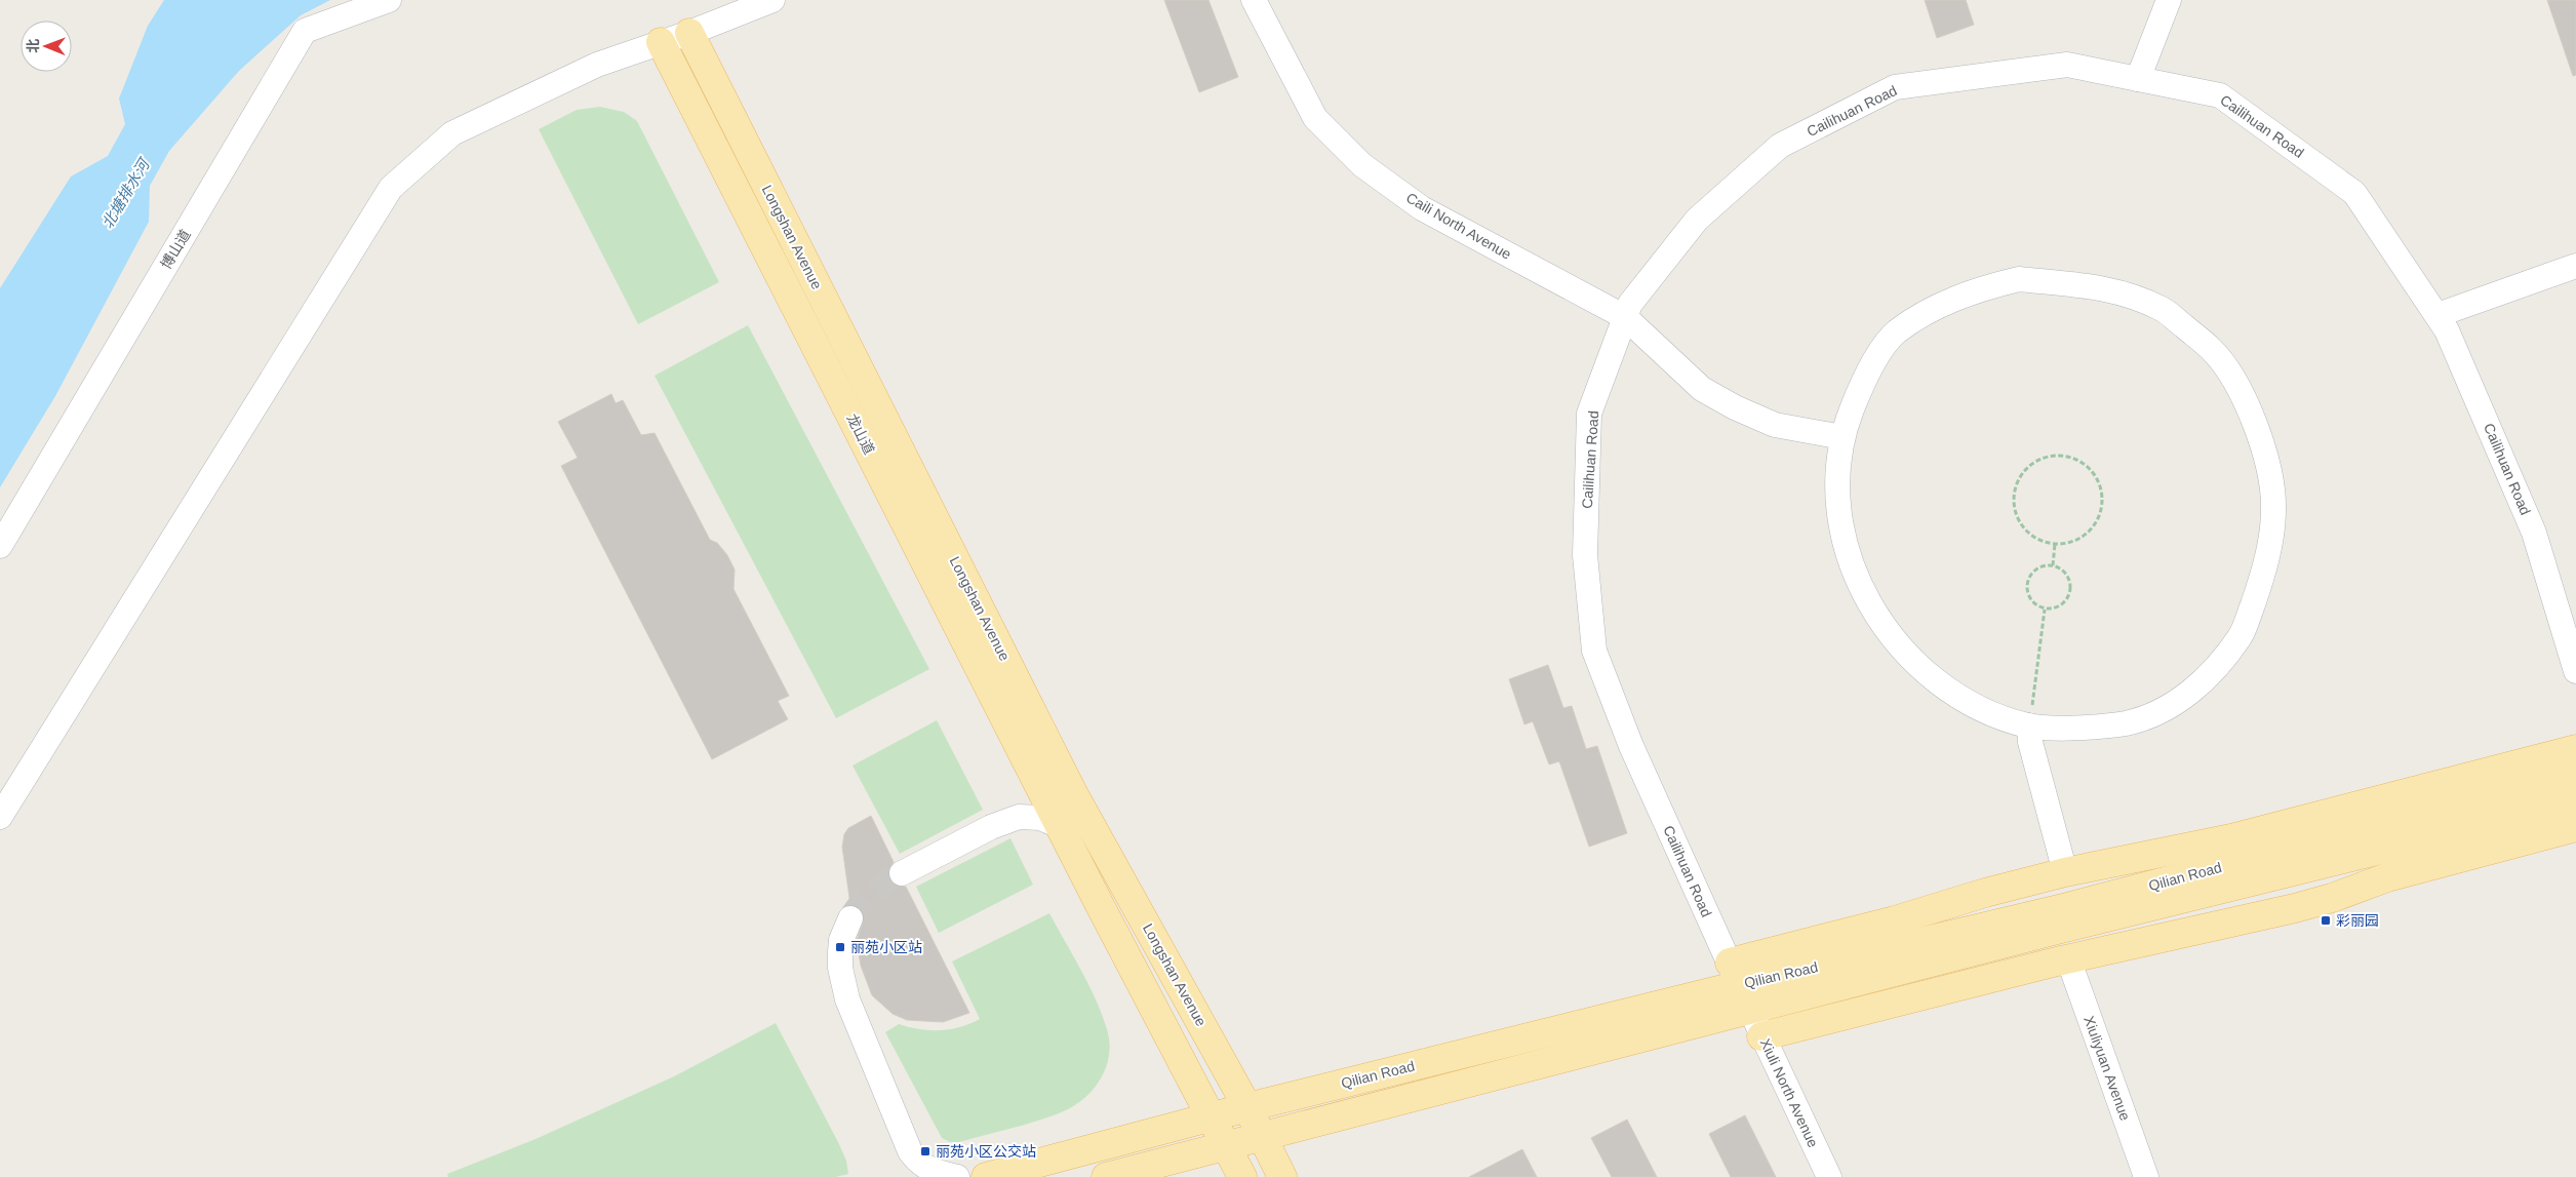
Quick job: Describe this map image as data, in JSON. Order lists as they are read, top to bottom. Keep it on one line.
{"streets":{"main road":["Longshan Avenue","龙山道","Qilian Road"],"street":["Cailihuan Road","Caili North Avenue","博山道","Xiuliyuan Avenue","Xiuli North Avenue"]},"crossings":[["Cailihuan Road","Caili North Avenue"],["Cailihuan Road","Qilian Road"],["Cailihuan Road","Xiuli North Avenue"],["Longshan Avenue","Qilian Road"],["Qilian Road","Xiuli North Avenue"]],"water":["北塘排水河"],"places":{"transit":["彩丽园","丽苑小区站","丽苑小区公交站"]},"north":"left"}
